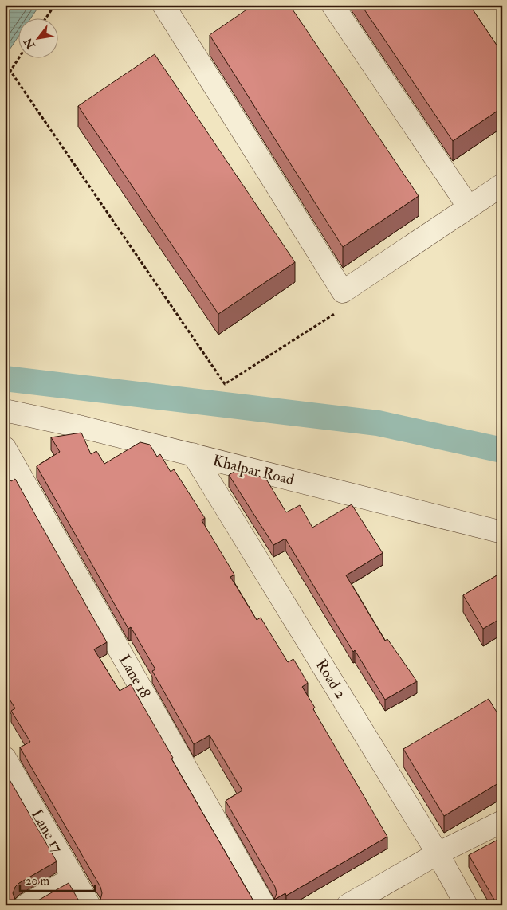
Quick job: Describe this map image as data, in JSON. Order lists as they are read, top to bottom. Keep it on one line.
{"streets":{"street":["Khalpar Road","Lane 18","Road 2","Lane 17"]},"crossings":[["Khalpar Road","Road 2"]],"scale_bar":"20 m","north":"bottom left"}
